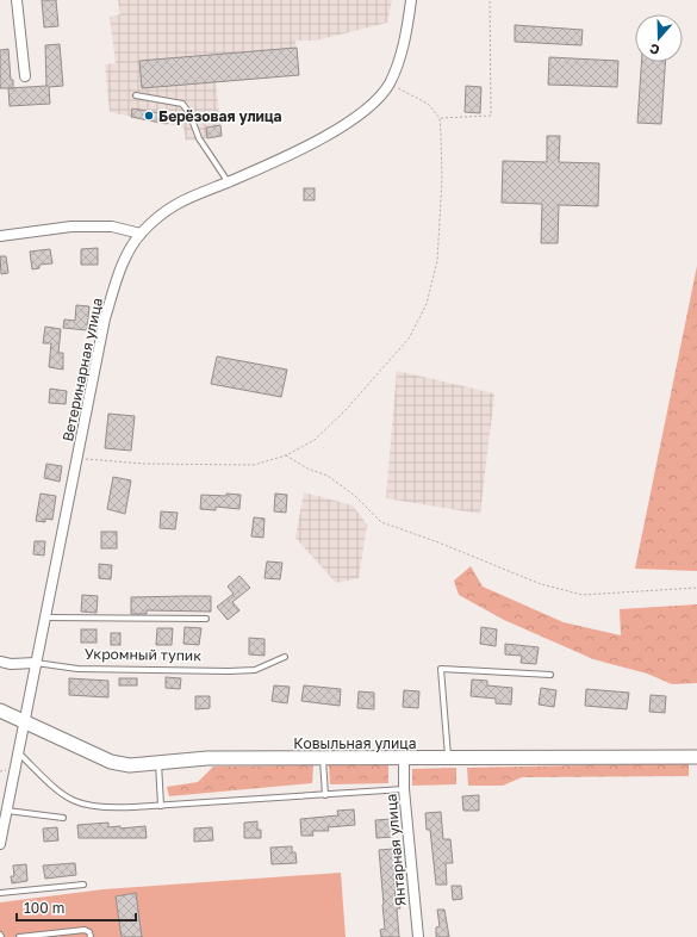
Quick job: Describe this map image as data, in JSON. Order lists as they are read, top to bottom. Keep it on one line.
{"streets":{"street":["Ветеринарная улица","Укромный тупик","Ковыльная улица","Янтарная улица"]},"crossings":[["Ветеринарная улица","Укромный тупик"],["Ветеринарная улица","Ковыльная улица"],["Ковыльная улица","Янтарная улица"]],"places":["Берёзовая улица"],"scale_bar":"100 m","north":"bottom"}
